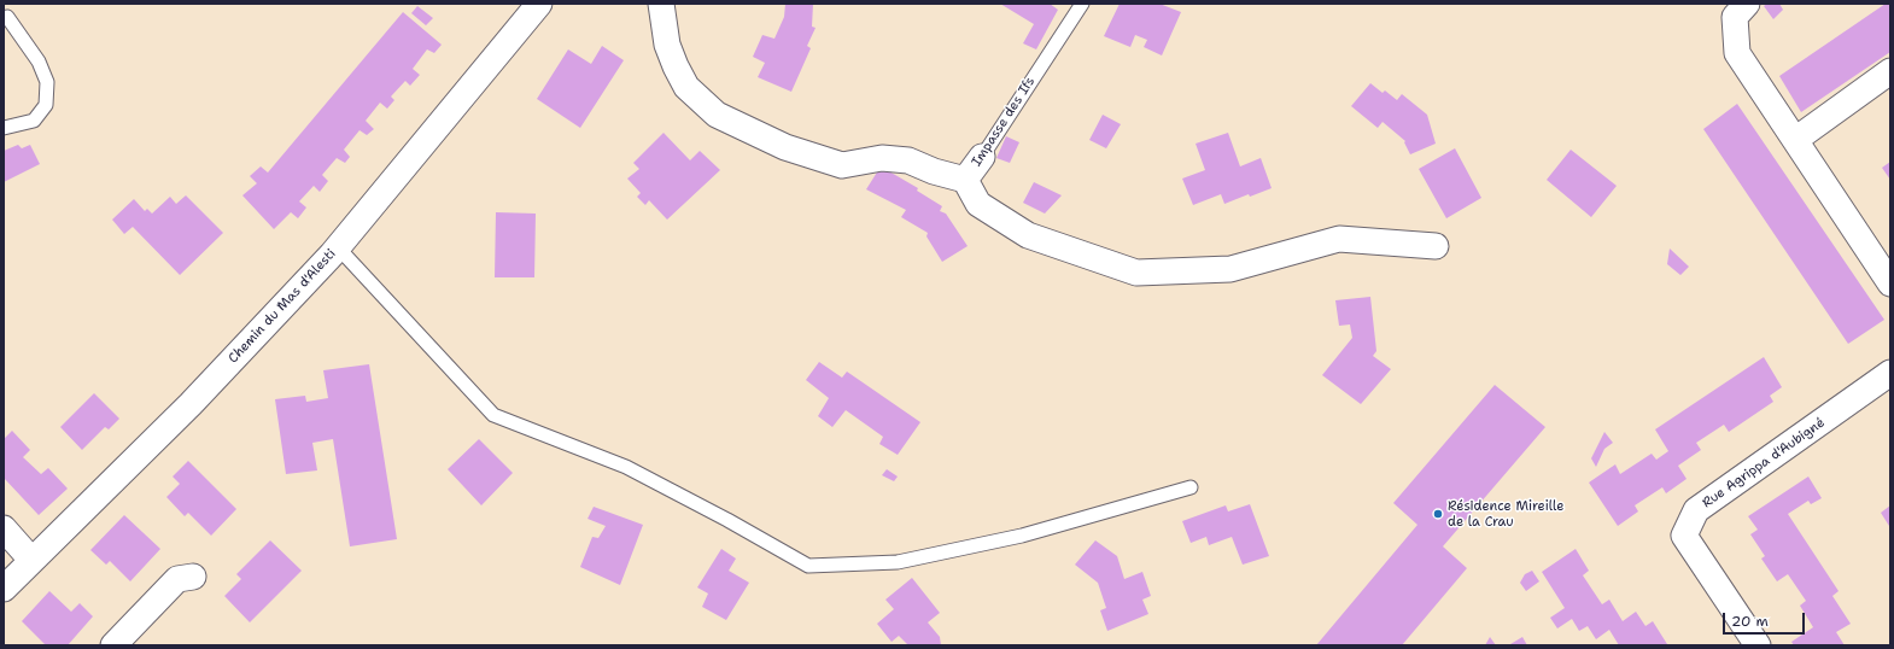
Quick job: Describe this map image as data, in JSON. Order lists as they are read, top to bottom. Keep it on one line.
{"streets":{"street":["Impasse des Ifs","Chemin du Mas d'Alesti","Rue Agrippa d'Aubigné"]},"places":["Résidence Mireille de la Crau"],"scale_bar":"20 m"}
